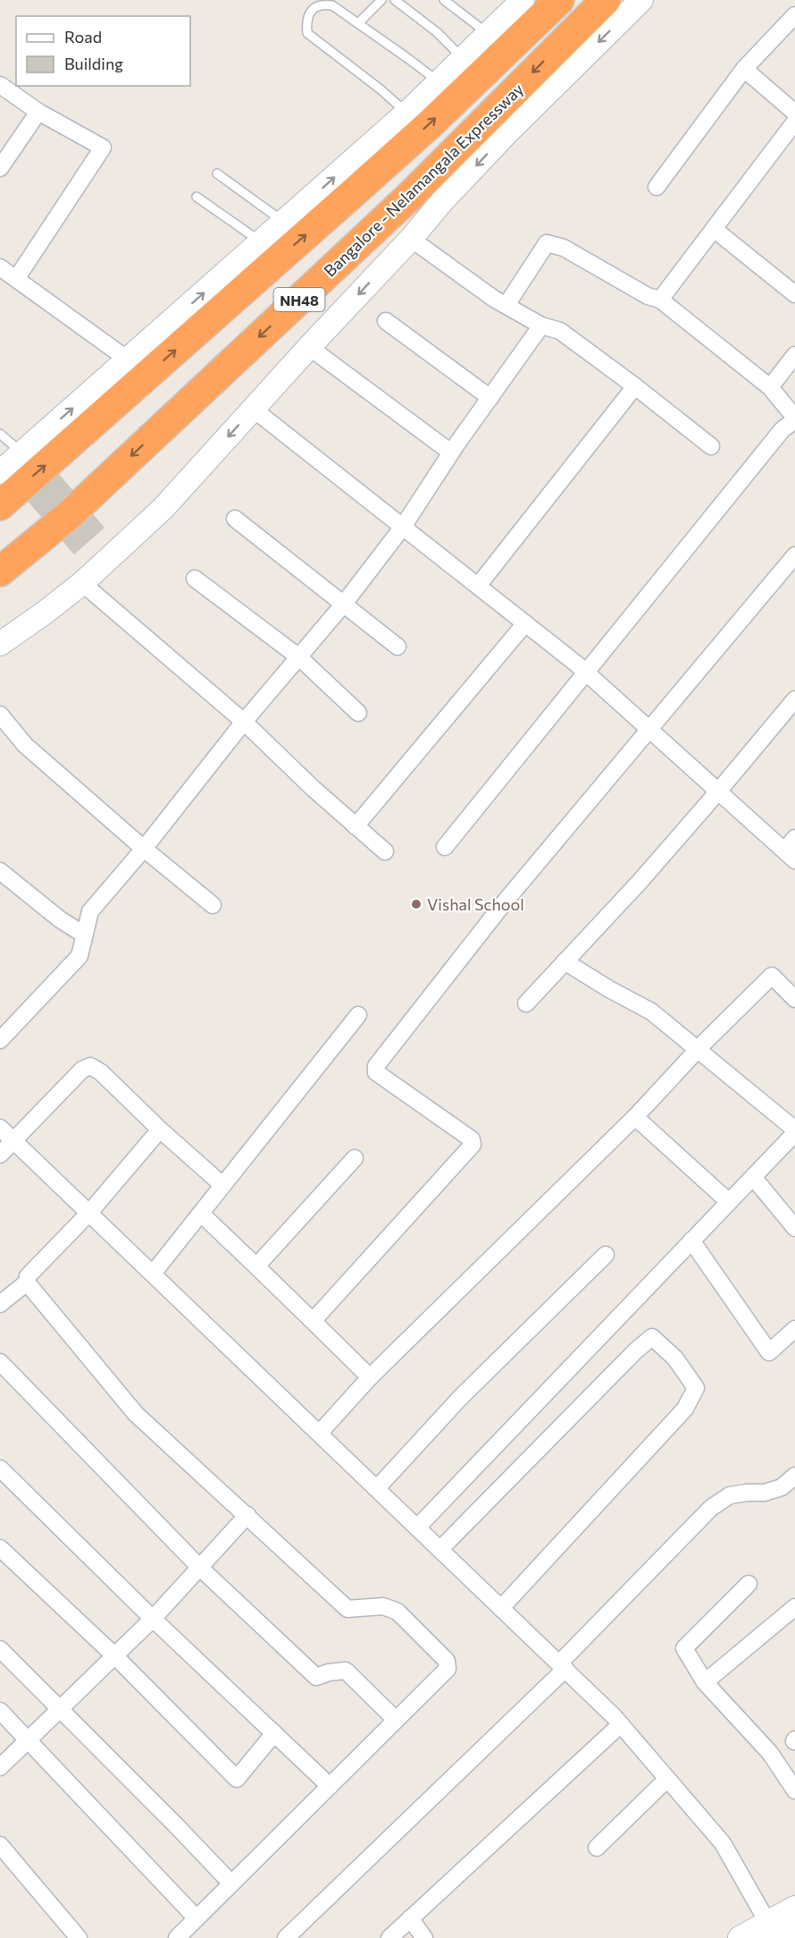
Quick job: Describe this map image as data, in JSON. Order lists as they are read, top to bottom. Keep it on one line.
{"streets":{"highway":["Bangalore - Nelamangala Expressway","NH48"]},"places":["Vishal School"],"legend":["Road","Building"]}
